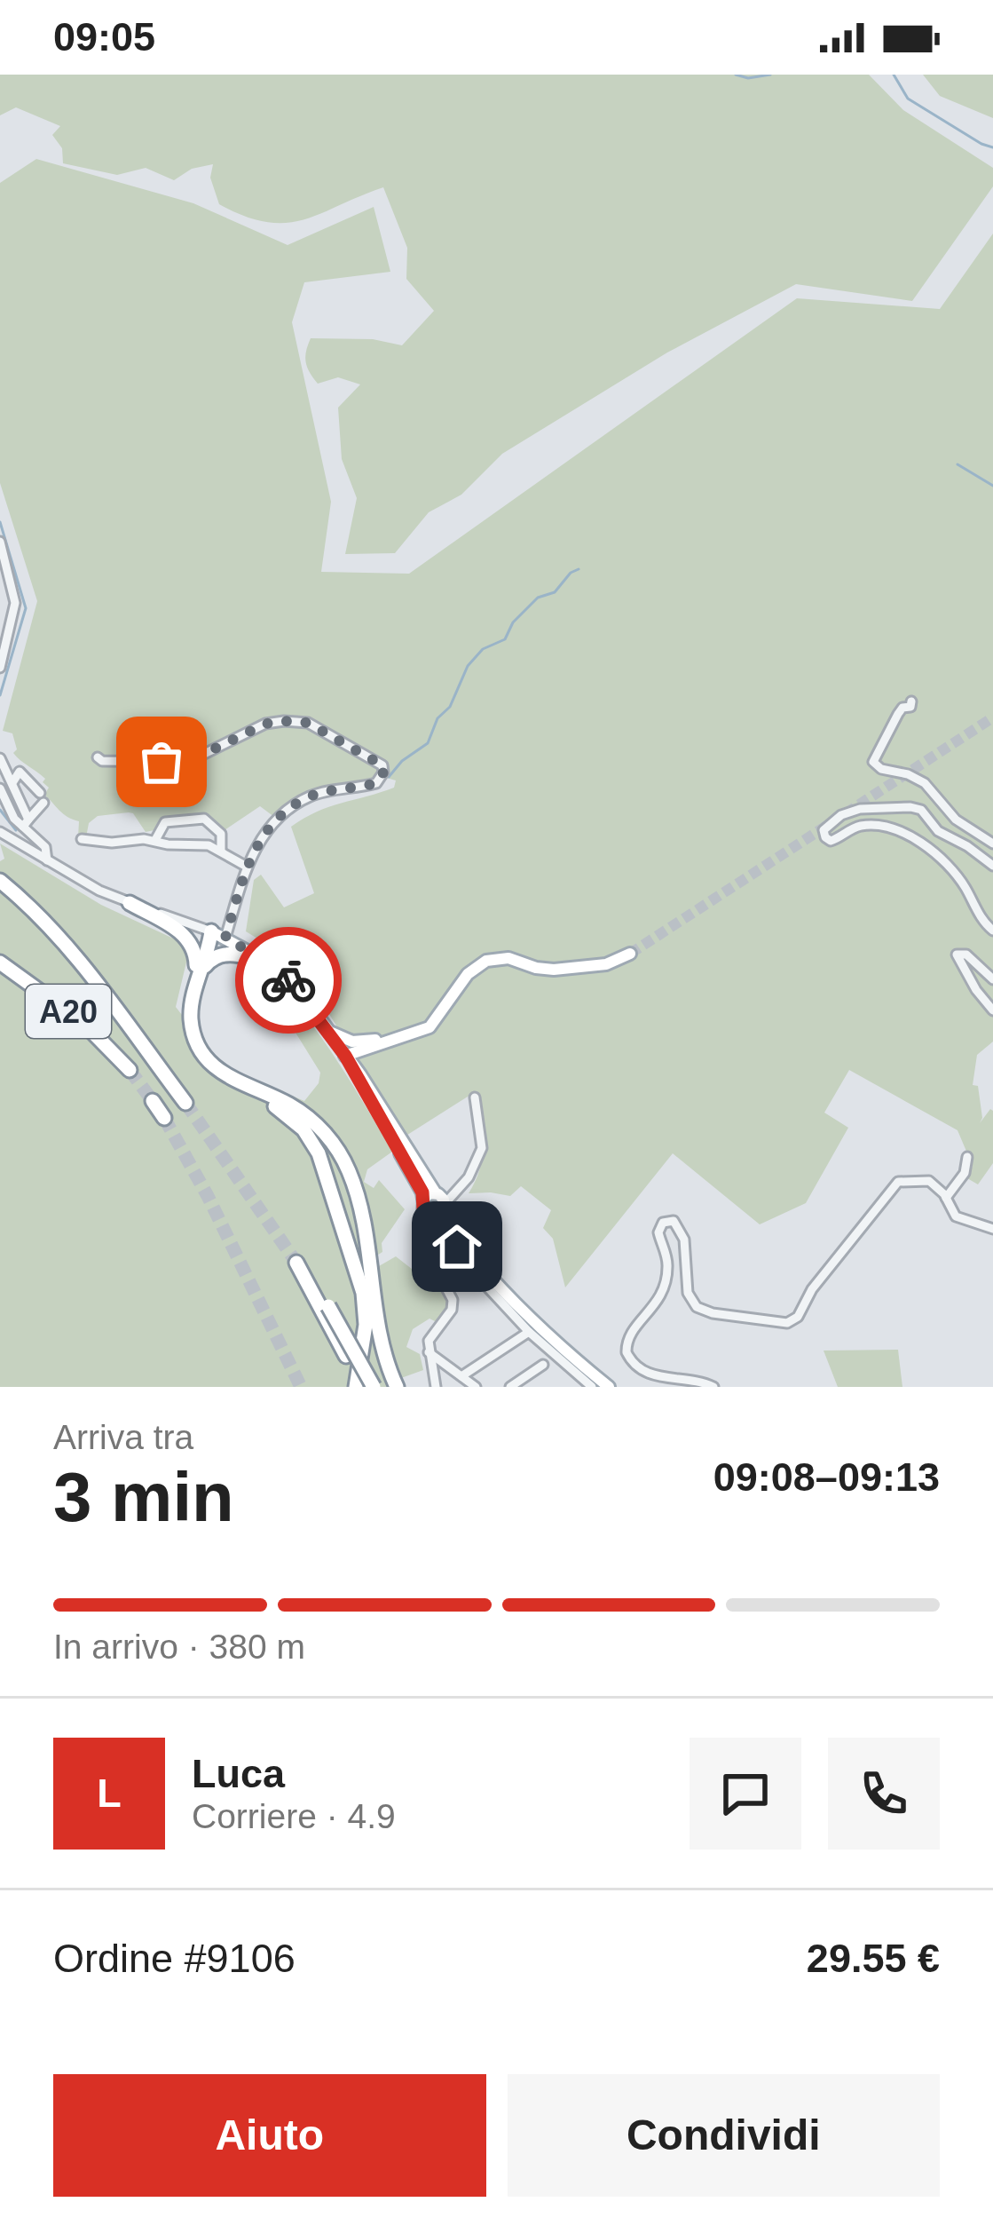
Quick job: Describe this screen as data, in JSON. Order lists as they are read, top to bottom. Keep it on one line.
{"streets":{"highway":["A20"]},"page":{"status":"09:05","heading":["3 min","Arriva tra","09:08–09:13"],"panel":["Luca","Corriere · 4.9","Ordine #9106","29.55 €"],"bar":"In arrivo · 380 m","round":"L","buttons":["Aiuto","Condividi"]}}
